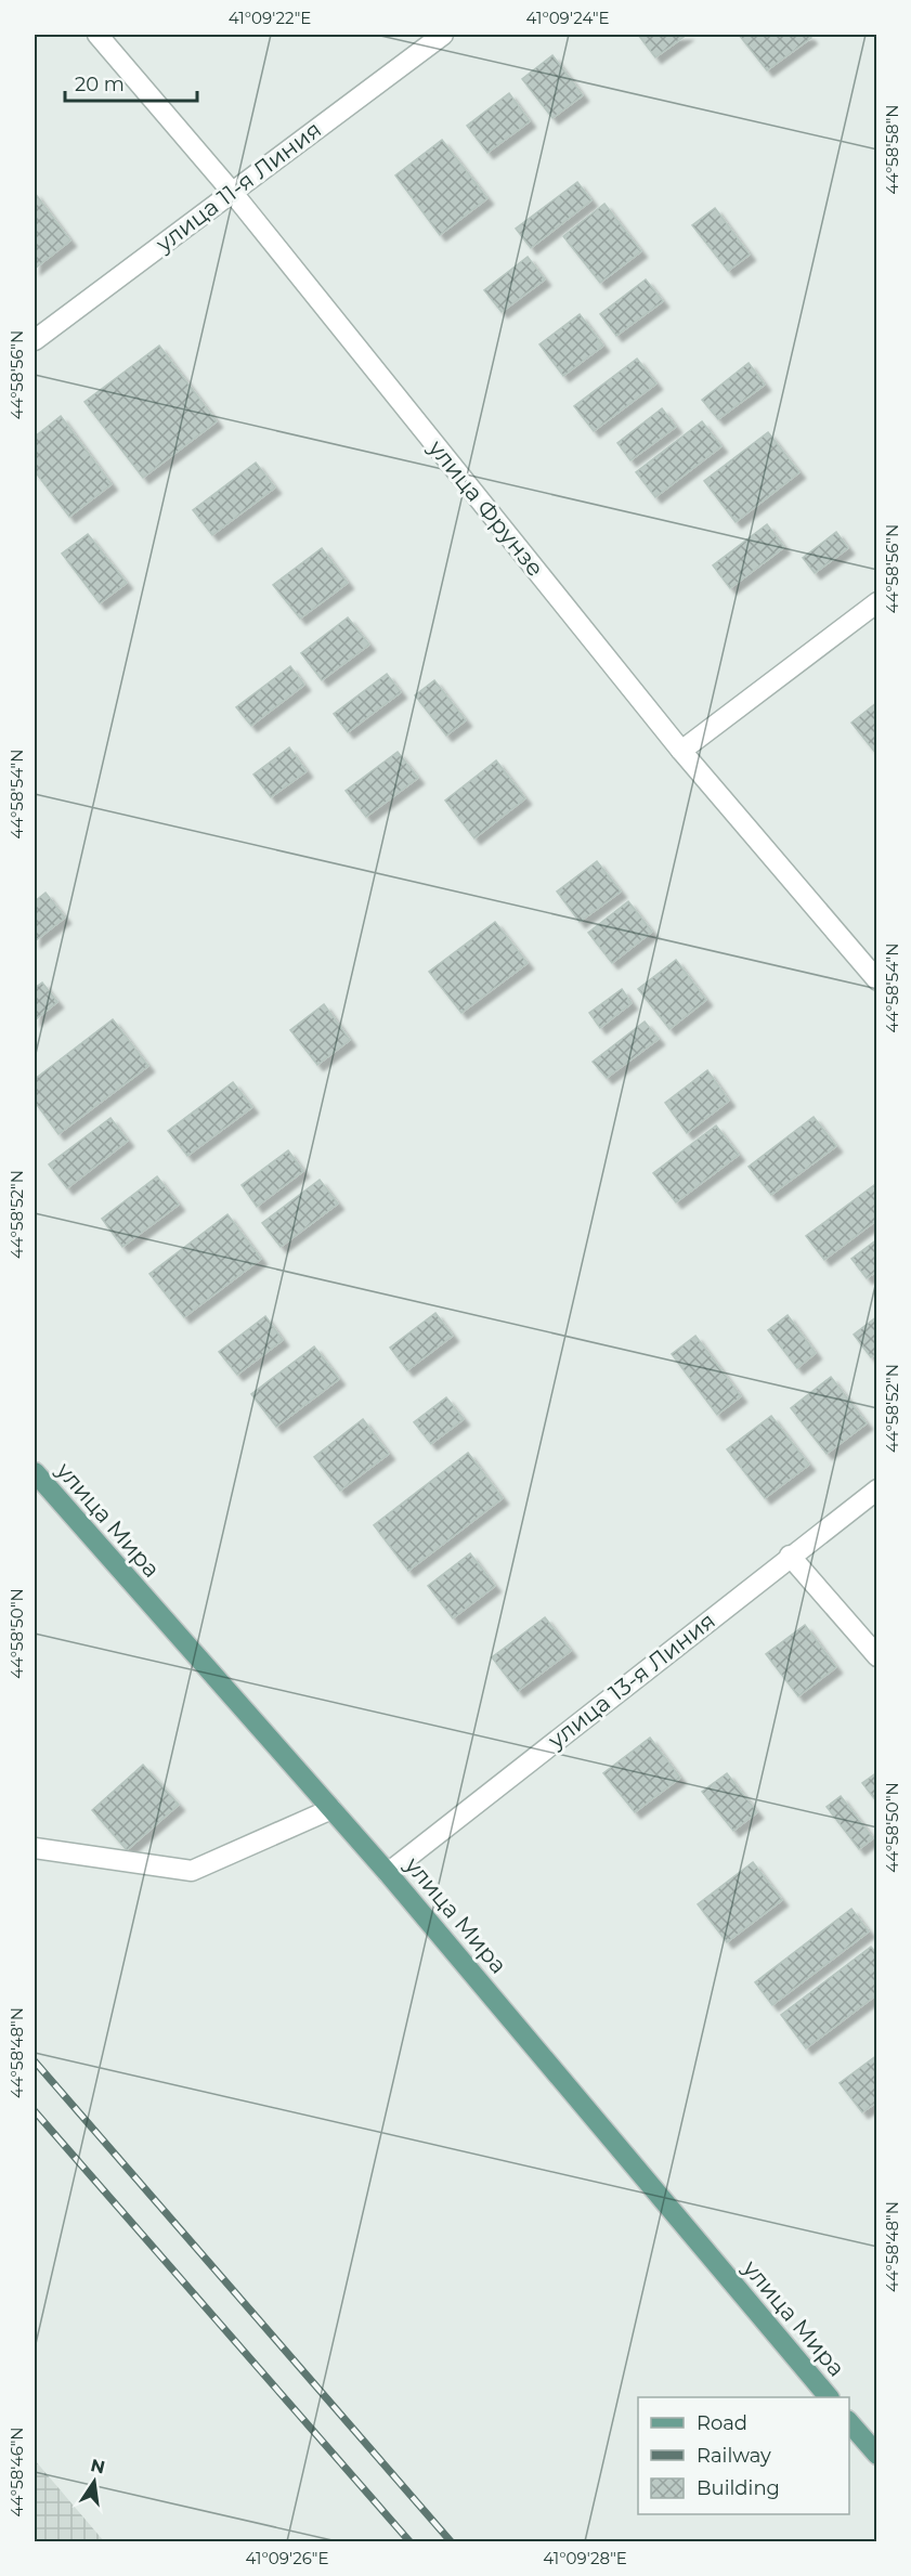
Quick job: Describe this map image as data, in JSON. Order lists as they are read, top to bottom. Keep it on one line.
{"streets":{"main road":["улица Мира"],"street":["улица 11-я Линия","улица Фрунзе","улица 13-я Линия"]},"crossings":[["улица 11-я Линия","улица Фрунзе"],["улица Мира","улица 13-я Линия"]],"legend":["Road","Railway","Building"],"scale_bar":"20 m","north":"top","coordinates":["41°09'22\"E","41°09'24\"E","44°58'58\"N","44°58'56\"N","44°58'54\"N","44°58'52\"N","44°58'50\"N","44°58'48\"N","44°58'46\"N","41°09'26\"E","41°09'28\"E"]}
